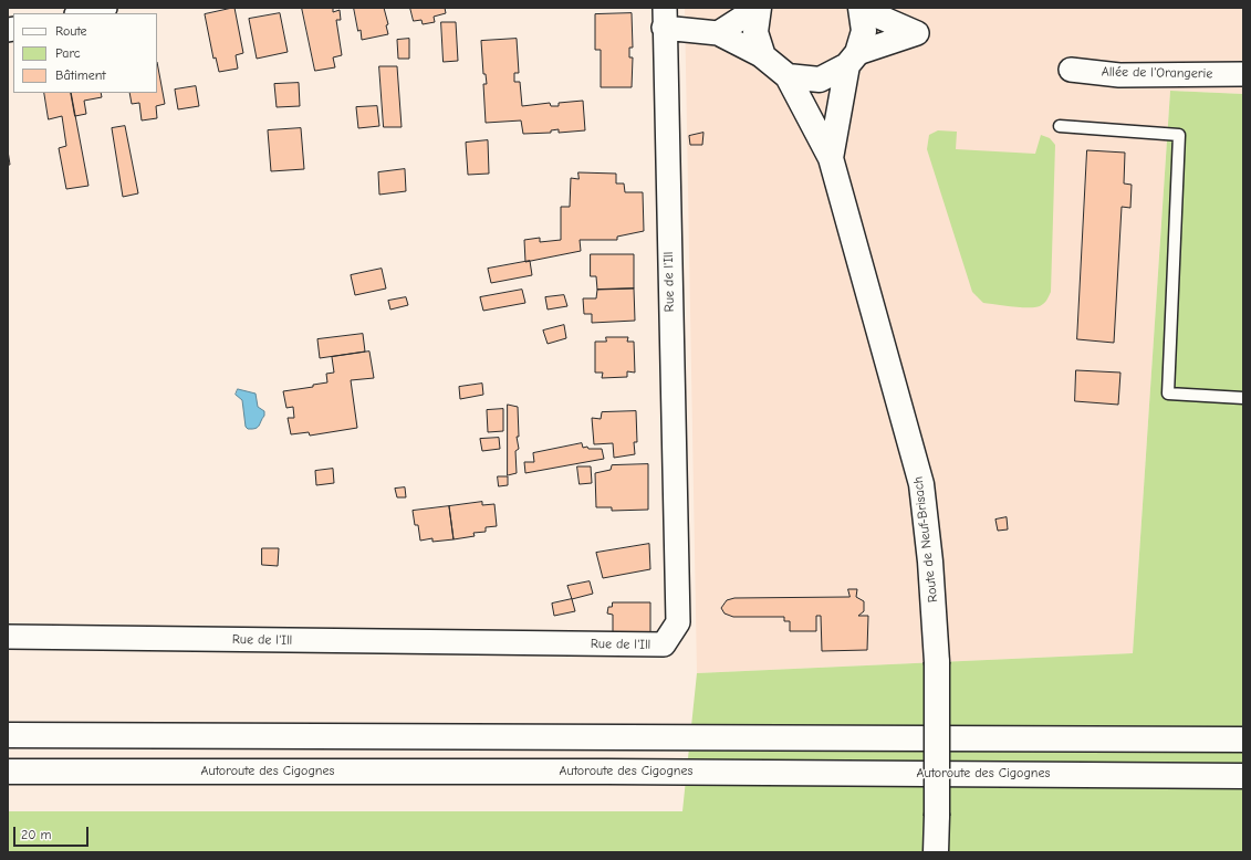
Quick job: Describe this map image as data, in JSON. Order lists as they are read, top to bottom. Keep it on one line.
{"streets":{"main road":["Route de Neuf-Brisach","Autoroute des Cigognes"],"street":["Allée de l'Orangerie","Rue de l'Ill"]},"legend":["Route","Parc","Bâtiment"],"scale_bar":"20 m"}
